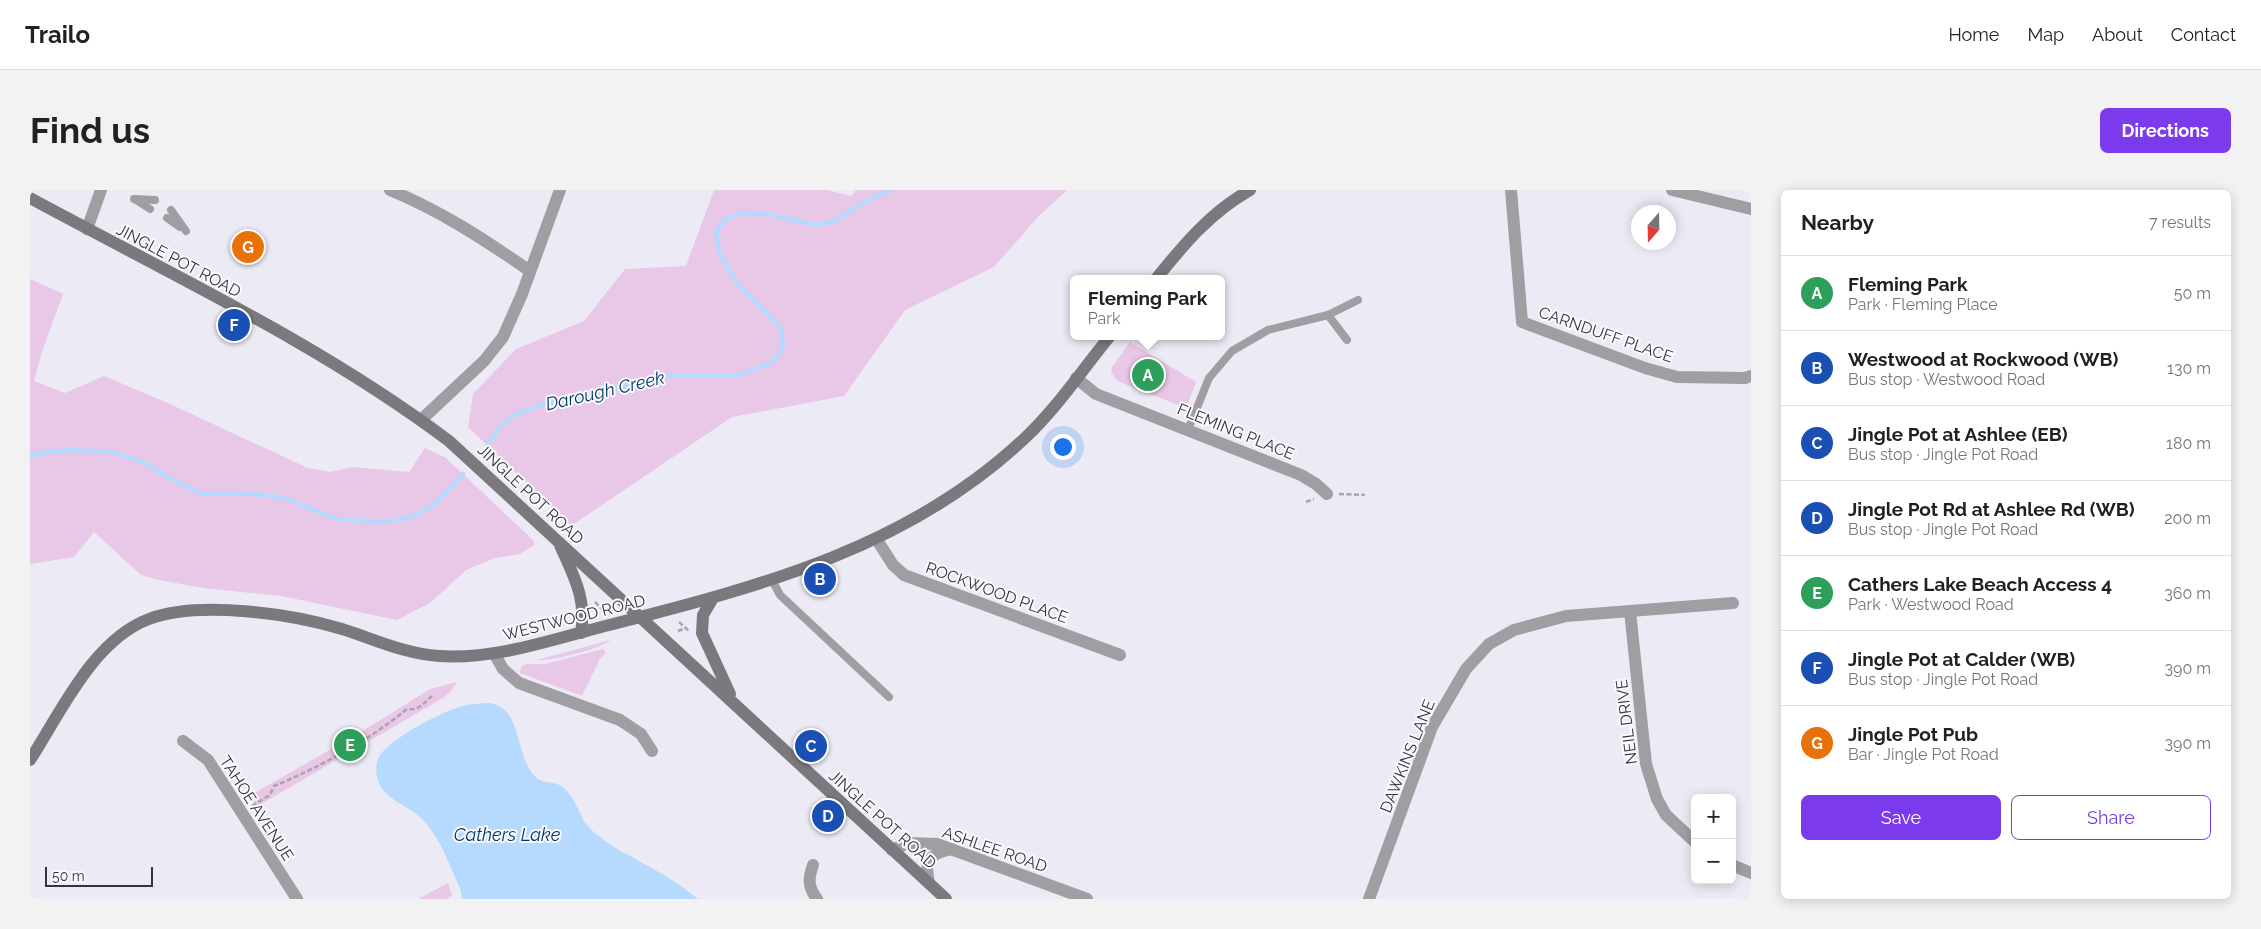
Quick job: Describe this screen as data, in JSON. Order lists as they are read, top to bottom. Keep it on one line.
{"streets":{"street":["JINGLE POT ROAD","CARNDUFF PLACE","FLEMING PLACE","ROCKWOOD PLACE","WESTWOOD ROAD","NEIL DRIVE","DAWKINS LANE","TAHOE AVENUE","ASHLEE ROAD"]},"crossings":[["JINGLE POT ROAD","WESTWOOD ROAD"],["JINGLE POT ROAD","ASHLEE ROAD"],["FLEMING PLACE","WESTWOOD ROAD"],["ROCKWOOD PLACE","WESTWOOD ROAD"],["NEIL DRIVE","DAWKINS LANE"]],"water":["Darough Creek","Cathers Lake"],"scale_bar":"50 m","north":"bottom","page":{"header":"Trailo","nav":["Home","Map","About","Contact"],"buttons":["Directions",["Save","Share"]],"title":"Find us","heading":["Nearby","7 results"],"pins":["G","F","A","B","E","C","D"],"list":[{"mark":"A","name":"Fleming Park","note":"Park · Fleming Place","value":"50 m"},{"mark":"B","name":"Westwood at Rockwood (WB)","note":"Bus stop · Westwood Road","value":"130 m"},{"mark":"C","name":"Jingle Pot at Ashlee (EB)","note":"Bus stop · Jingle Pot Road","value":"180 m"},{"mark":"D","name":"Jingle Pot Rd at Ashlee Rd (WB)","note":"Bus stop · Jingle Pot Road","value":"200 m"},{"mark":"E","name":"Cathers Lake Beach Access 4","note":"Park · Westwood Road","value":"360 m"},{"mark":"F","name":"Jingle Pot at Calder (WB)","note":"Bus stop · Jingle Pot Road","value":"390 m"},{"mark":"G","name":"Jingle Pot Pub","note":"Bar · Jingle Pot Road","value":"390 m"}],"popup":["Fleming Park","Park"],"map_buttons":["+","−"],"scale":"50 m"}}
